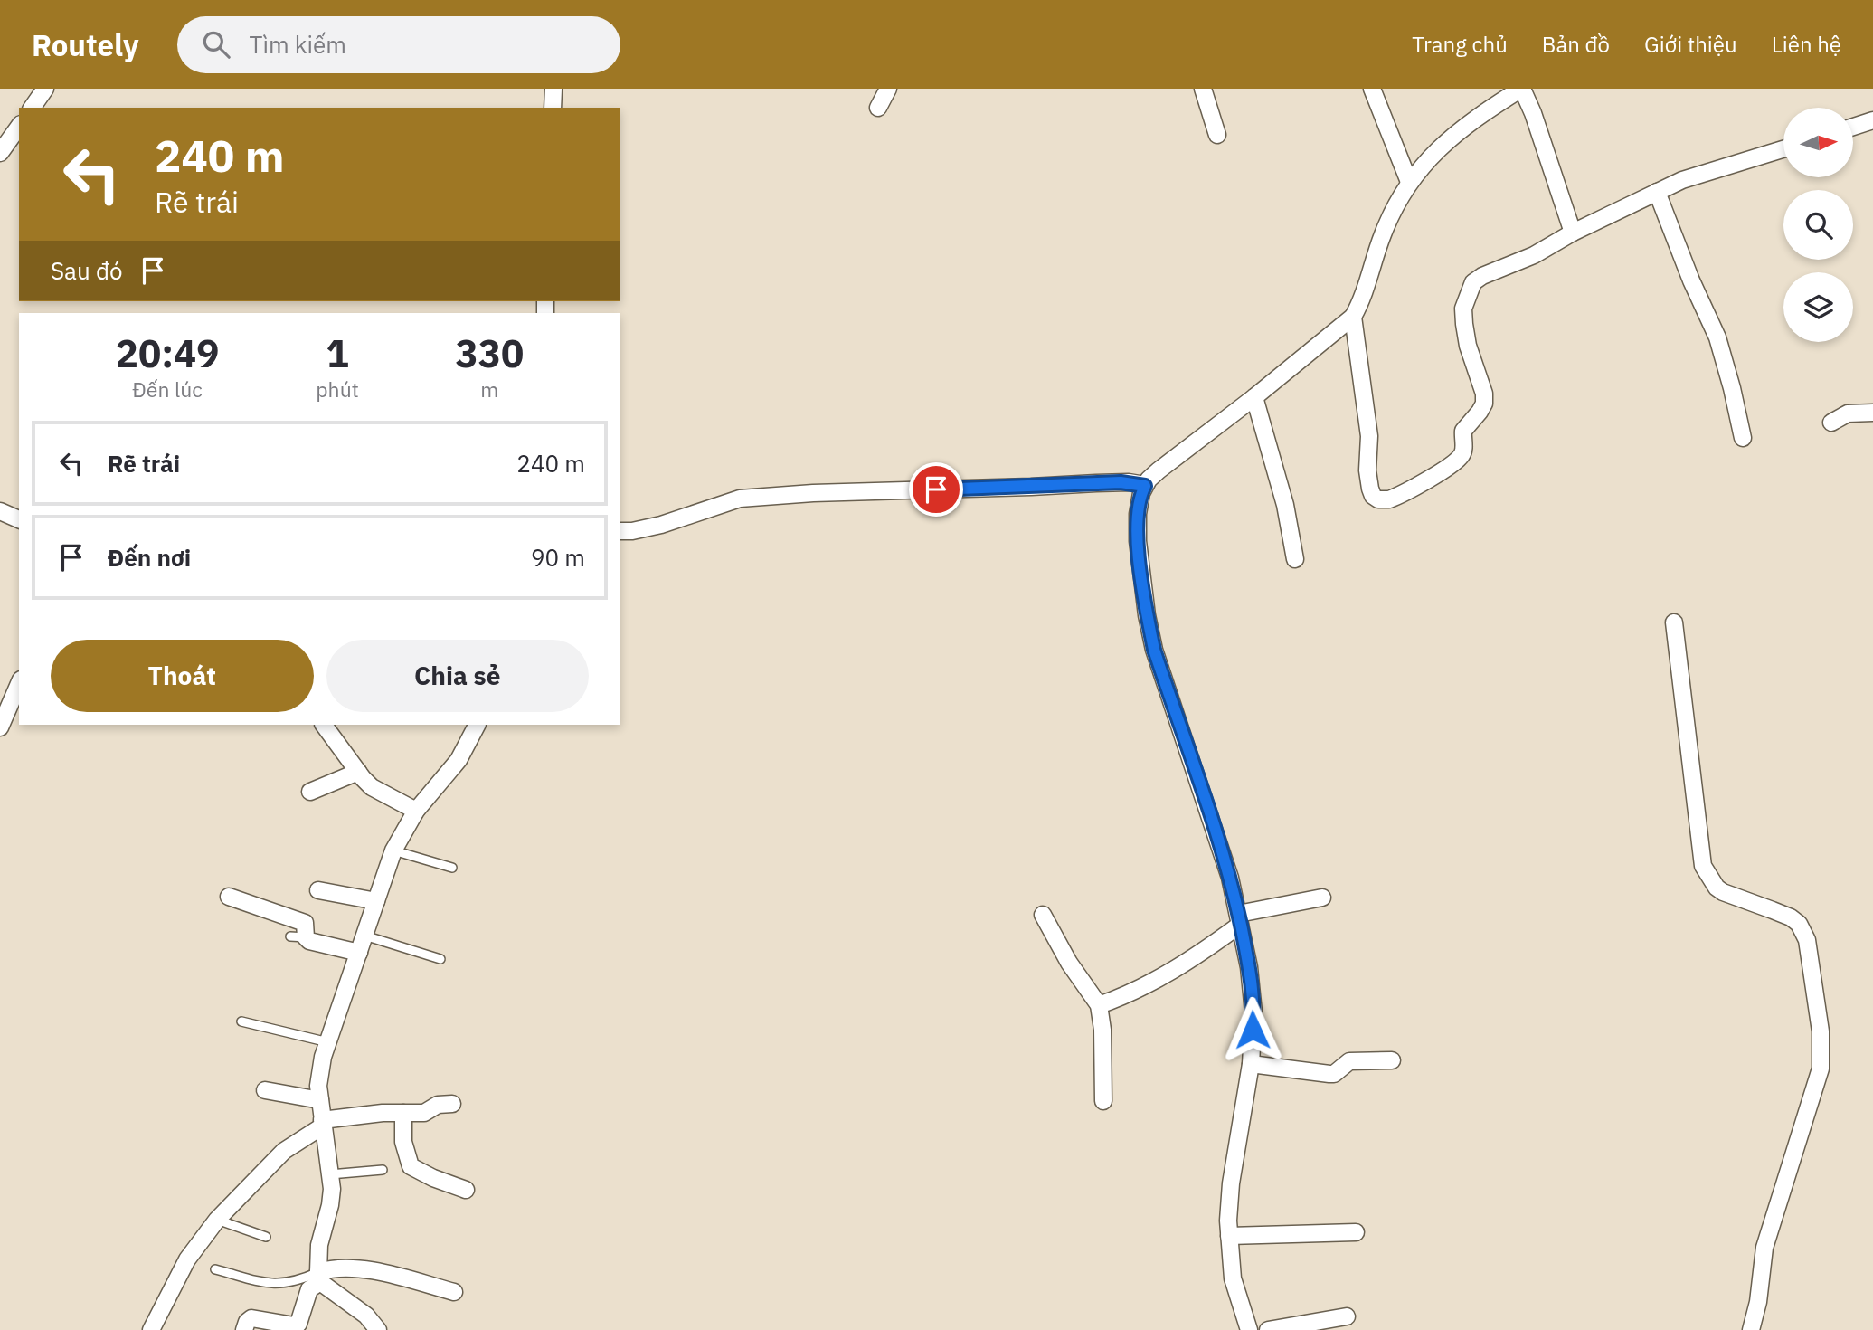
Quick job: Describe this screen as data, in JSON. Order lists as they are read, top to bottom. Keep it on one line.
{"north":"right","page":{"header":"Routely","search":"Tìm kiếm","nav":["Trang chủ","Bản đồ","Giới thiệu","Liên hệ"],"turn":["240 m","Rẽ trái"],"then":"Sau đó","eta":["20:49","Đến lúc","1","phút","330","m"],"list":[{"name":"Rẽ trái","value":"240 m"},{"name":"Đến nơi","value":"90 m"}],"buttons":["Thoát","Chia sẻ"]}}
